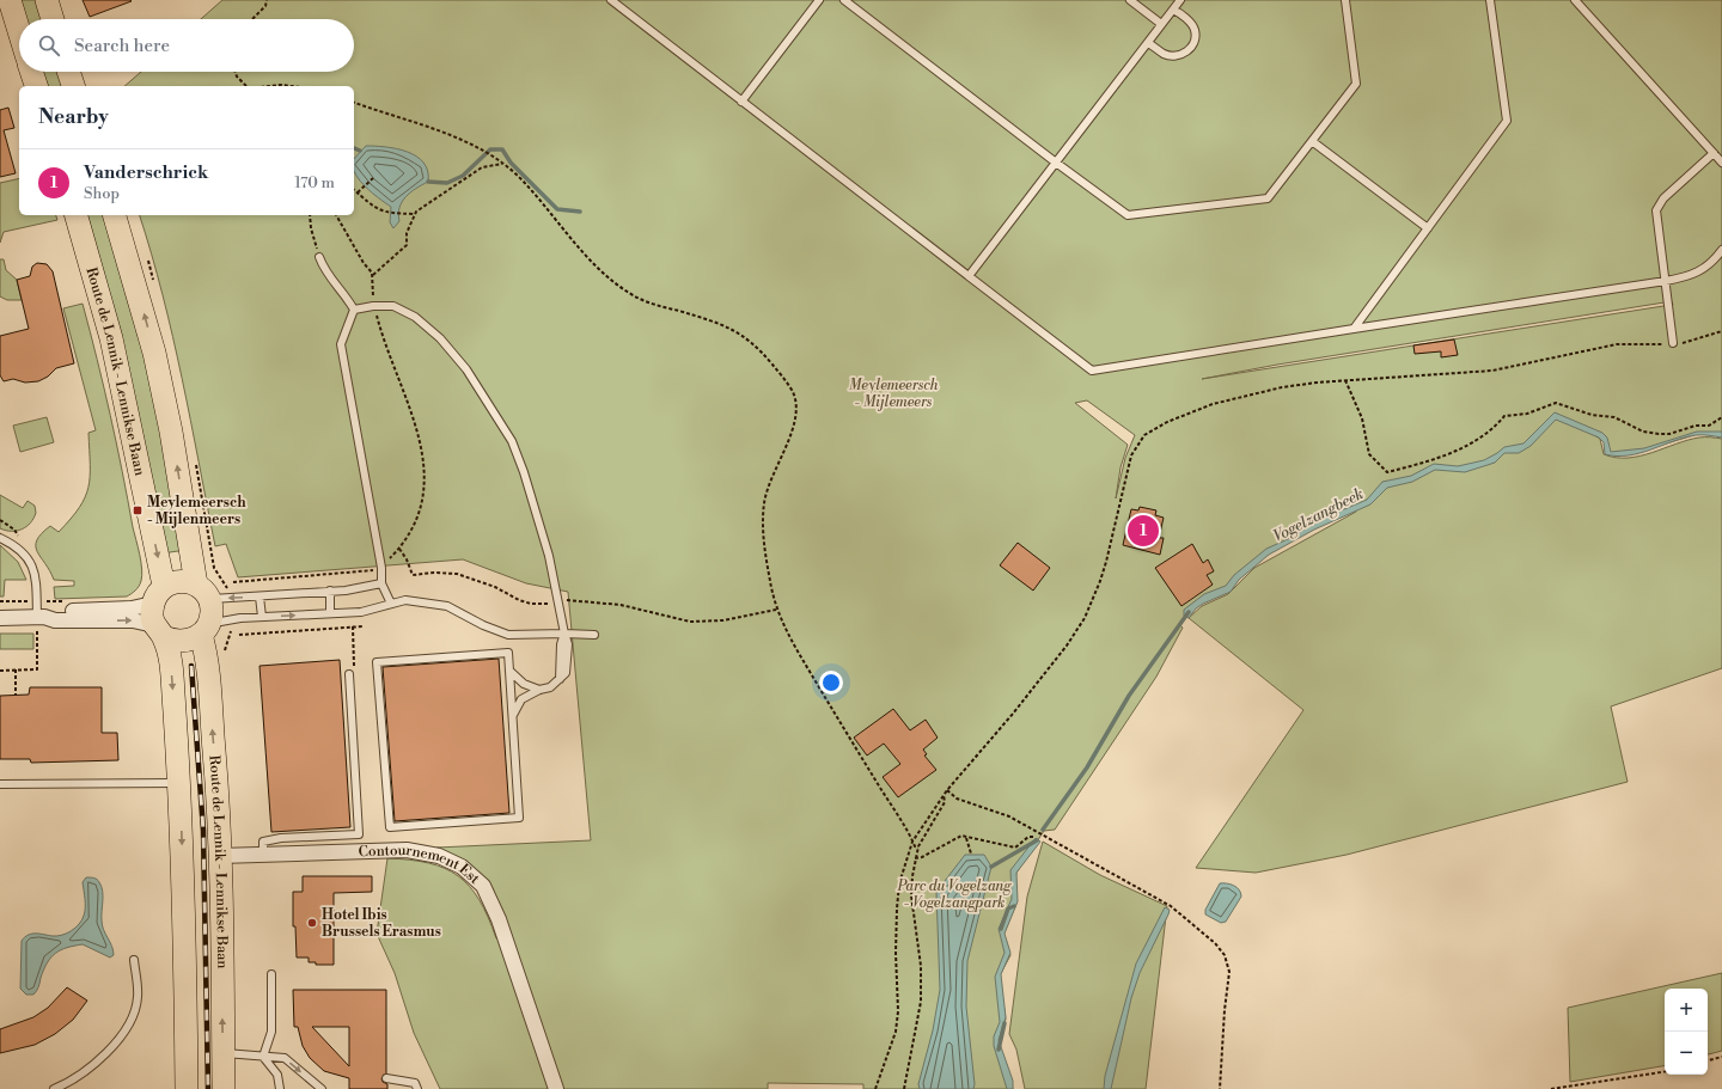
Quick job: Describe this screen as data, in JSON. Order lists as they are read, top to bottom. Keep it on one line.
{"streets":{"main road":["Route de Lennik - Lennikse Baan"],"street":["Contournement Est"]},"crossings":[["Route de Lennik - Lennikse Baan","Contournement Est"]],"water":["Vogelzangbeek"],"parks":["Meylemeersch - Mijlemeers","Parc du Vogelzang - Vogelzangpark"],"places":{"transit":["Meylemeersch - Mijlenmeers"],"other":["Hotel Ibis Brussels Erasmus"]},"page":{"search":"Search here","heading":"Nearby","list":[{"mark":"1","name":"Vanderschrick","note":"Shop","value":"170 m"}],"pins":"1","map_buttons":["+","−"]}}
